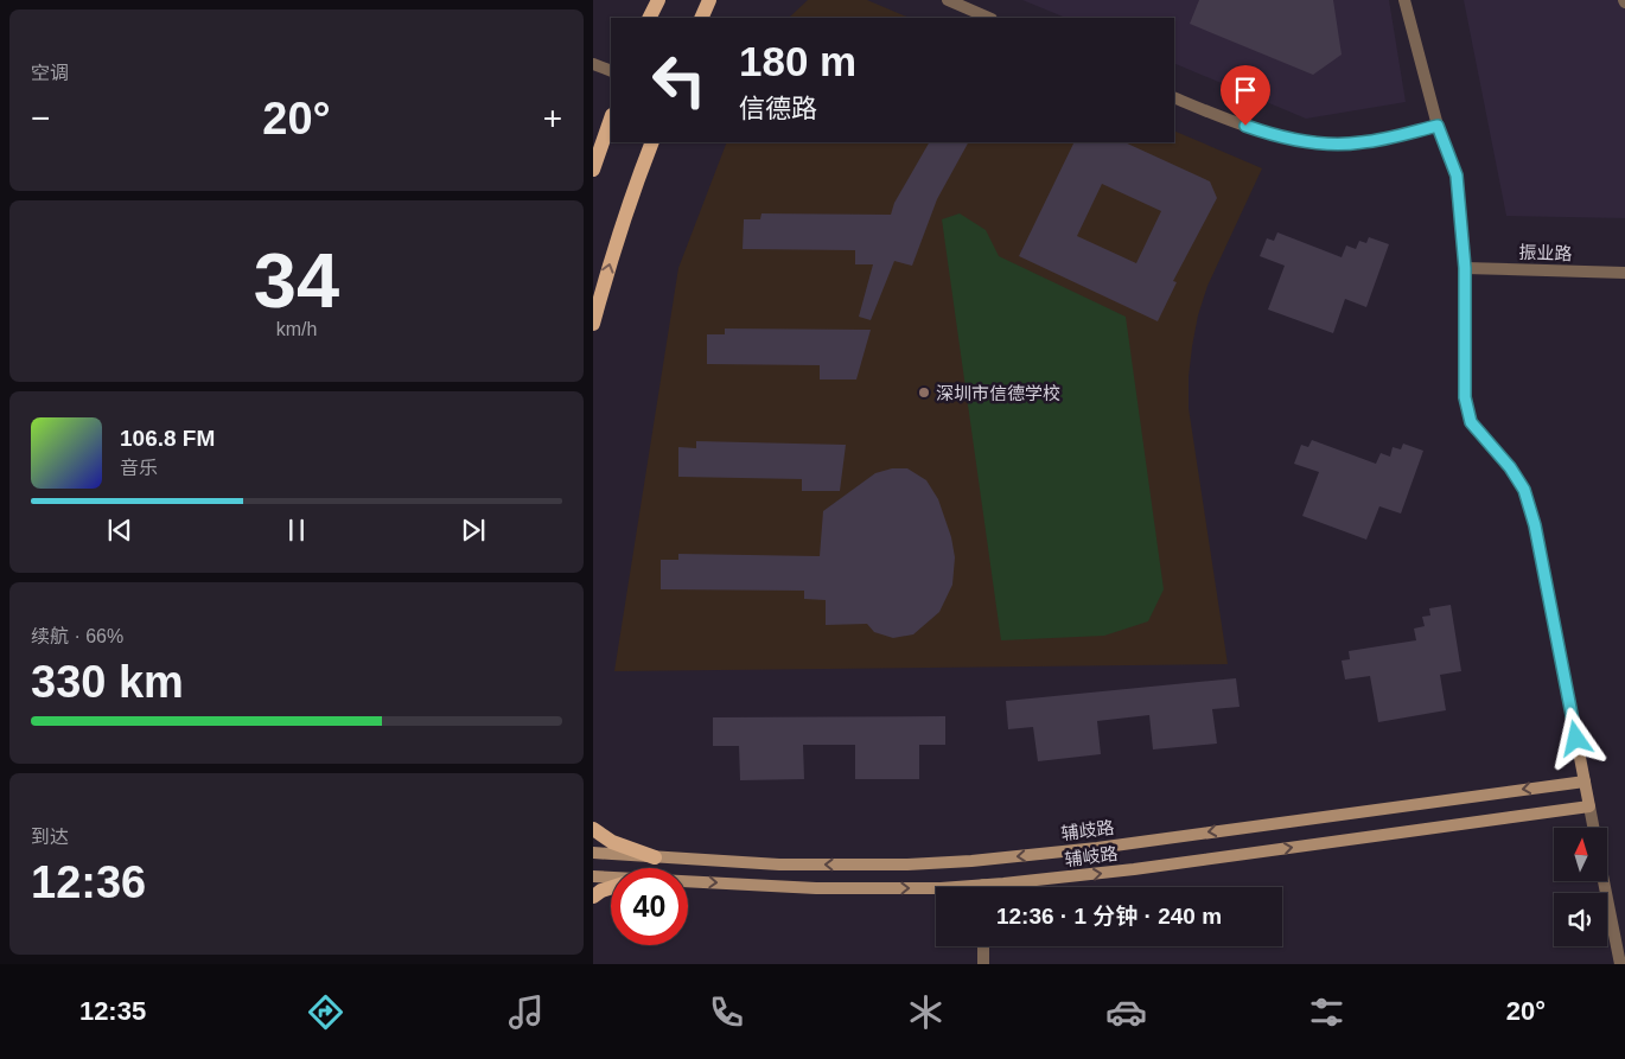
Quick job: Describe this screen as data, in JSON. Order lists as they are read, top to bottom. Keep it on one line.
{"streets":{"street":["振业路","辅歧路","辅岐路"]},"one_way":["辅歧路","辅岐路"],"places":["深圳市信德学校"],"north":"top","page":{"tile":["空调",["34","km/h"],["续航 · 66%","330 km"],["到达","12:36"]],"turn":["180 m","信德路"],"heat":["−","20°","+"],"song":["106.8 FM","音乐"],"limit":"40","trip":"12:36 · 1 分钟 · 240 m","tabs":["12:35","20°"]}}
